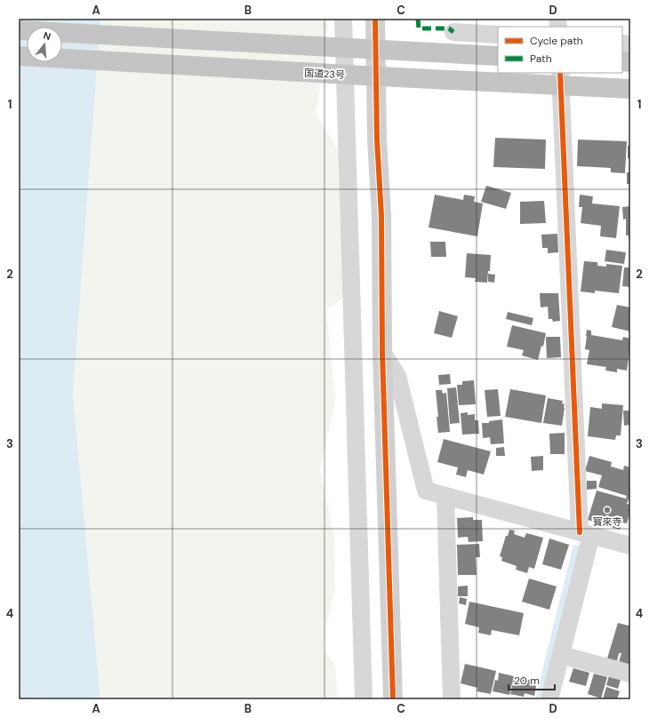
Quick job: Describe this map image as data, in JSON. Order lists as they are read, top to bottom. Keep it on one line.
{"streets":{"highway":["国道23号"]},"places":["寳來寺"],"legend":["Cycle path","Path"],"scale_bar":"20 m","north":"top","grid":{"columns":["A","B","C","D"],"rows":["1","2","3","4"]}}
